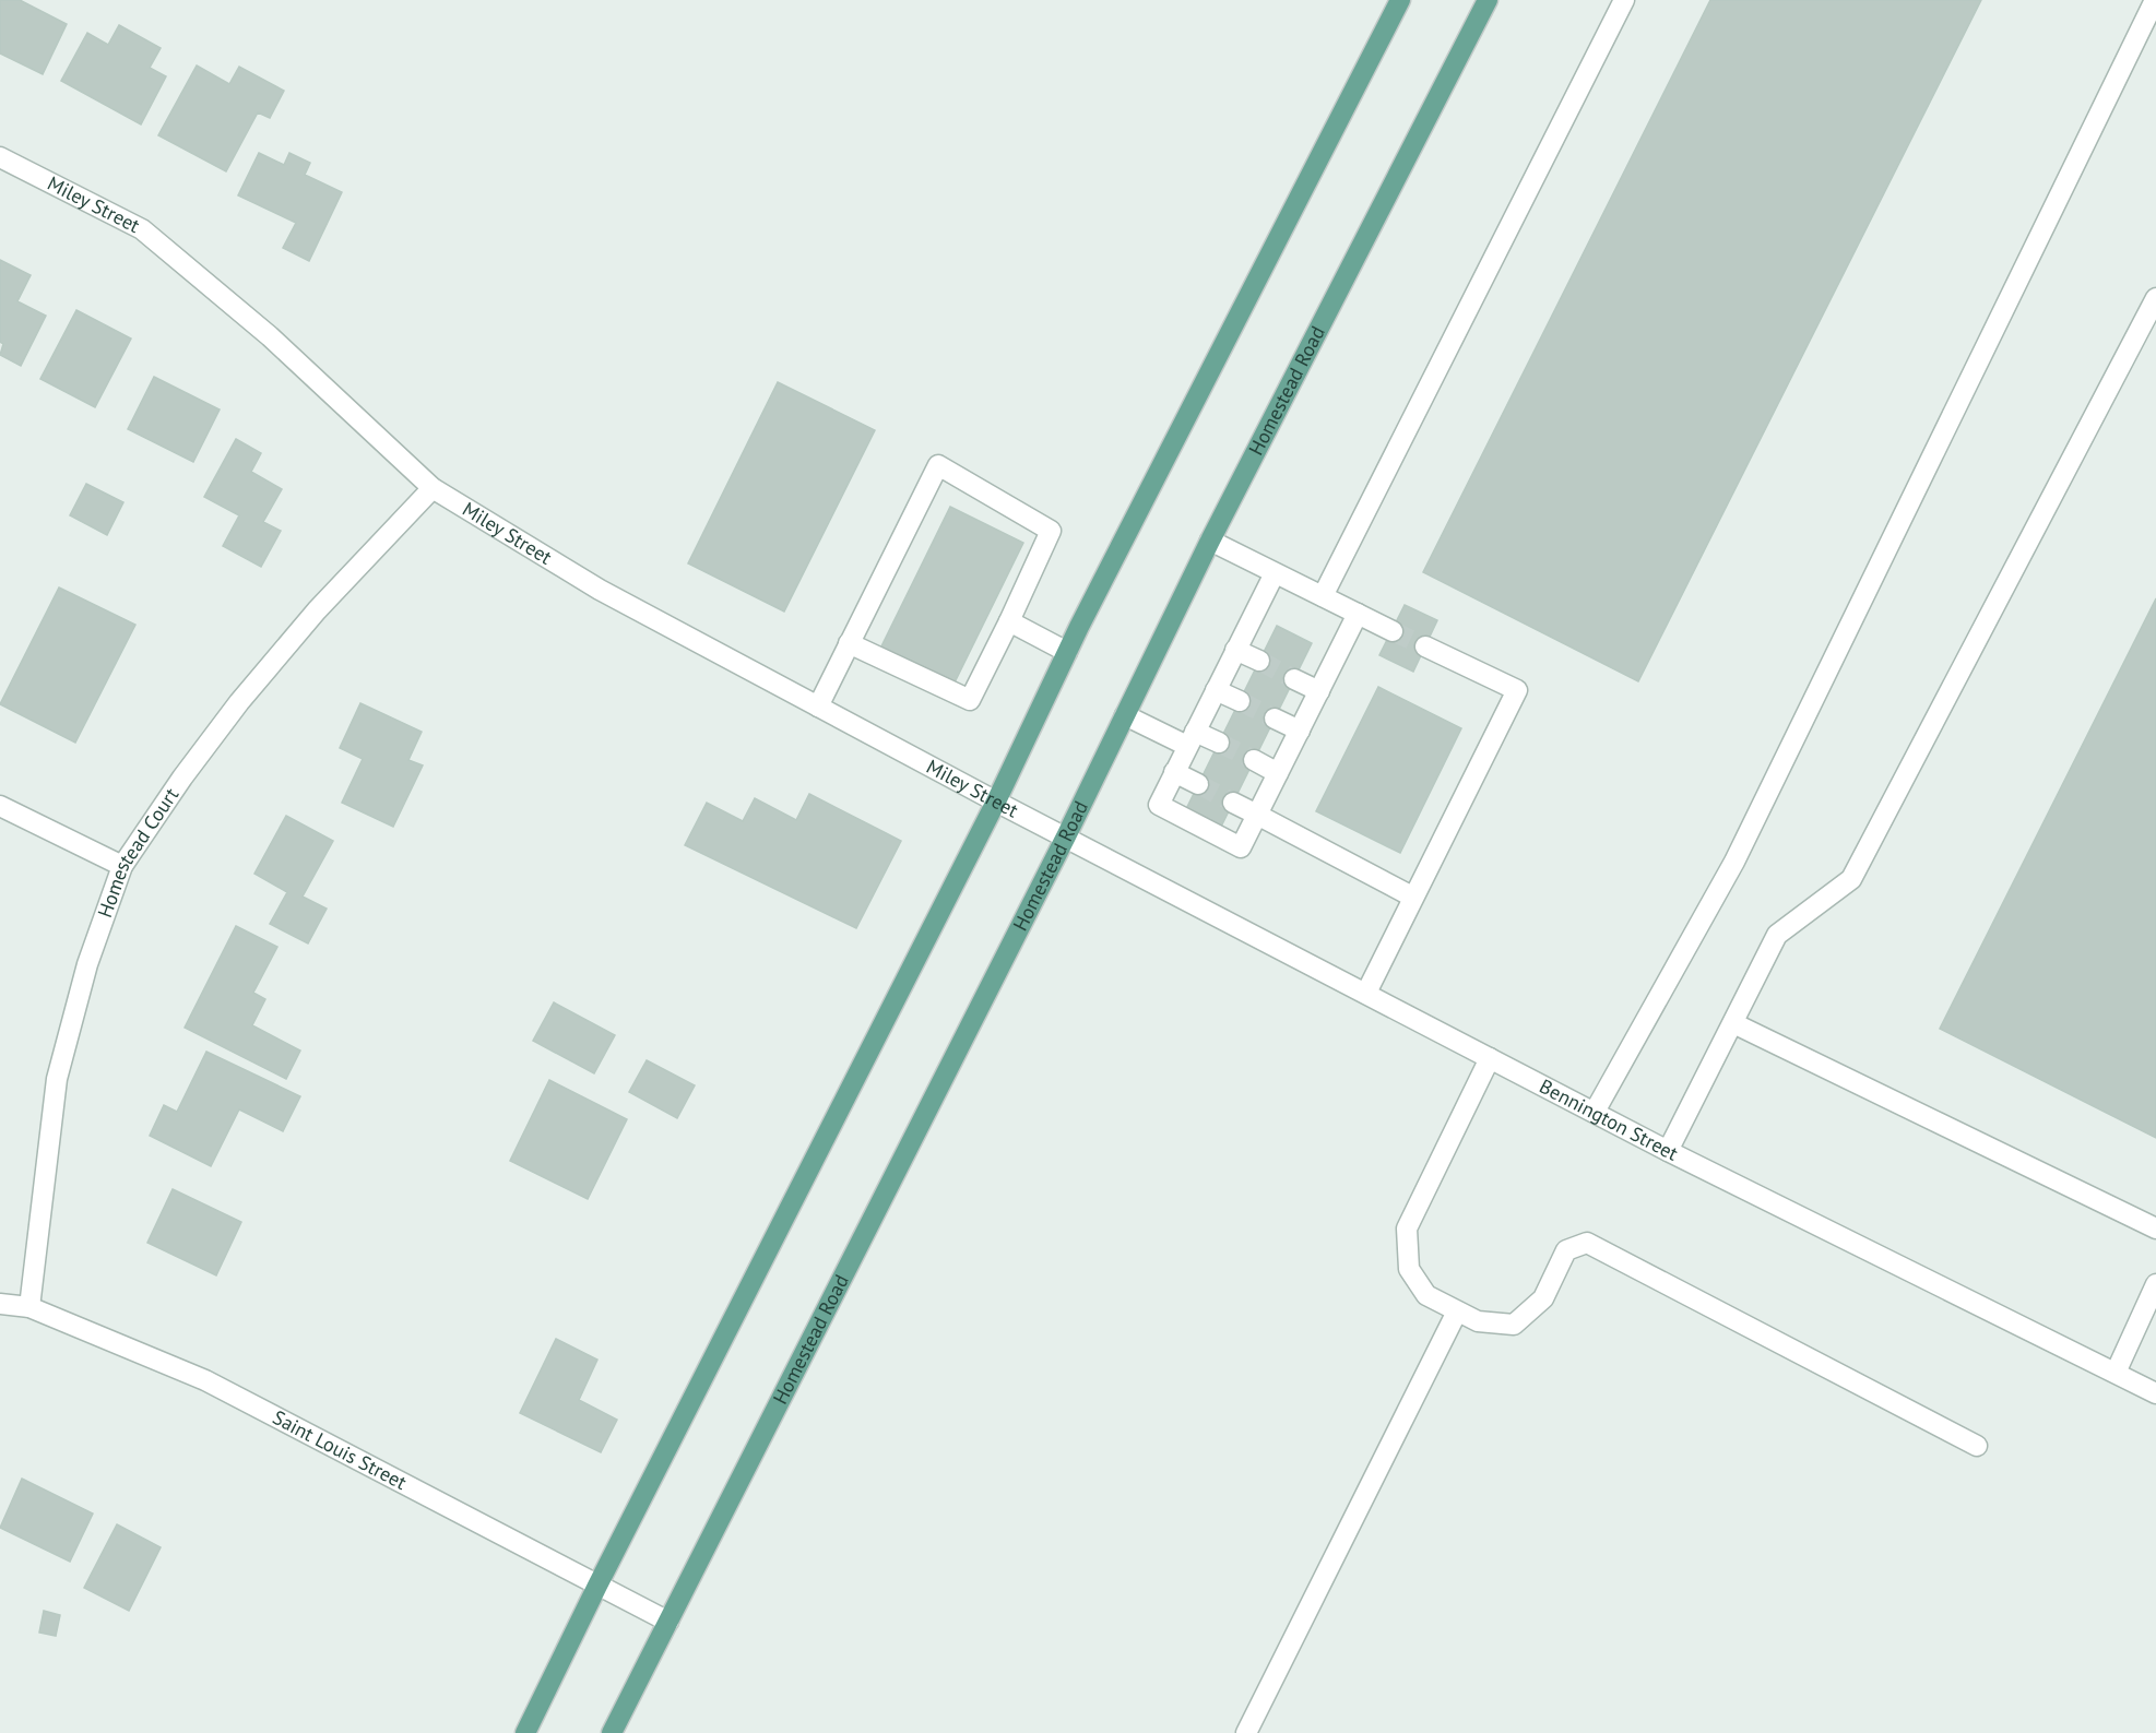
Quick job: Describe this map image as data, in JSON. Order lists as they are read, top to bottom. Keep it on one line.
{"streets":{"main road":["Homestead Road"],"street":["Miley Street","Homestead Court","Bennington Street","Saint Louis Street"]},"crossings":[["Miley Street","Homestead Road"],["Miley Street","Homestead Court"],["Miley Street","Bennington Street"],["Homestead Road","Bennington Street"],["Homestead Road","Saint Louis Street"],["Homestead Court","Saint Louis Street"]]}
